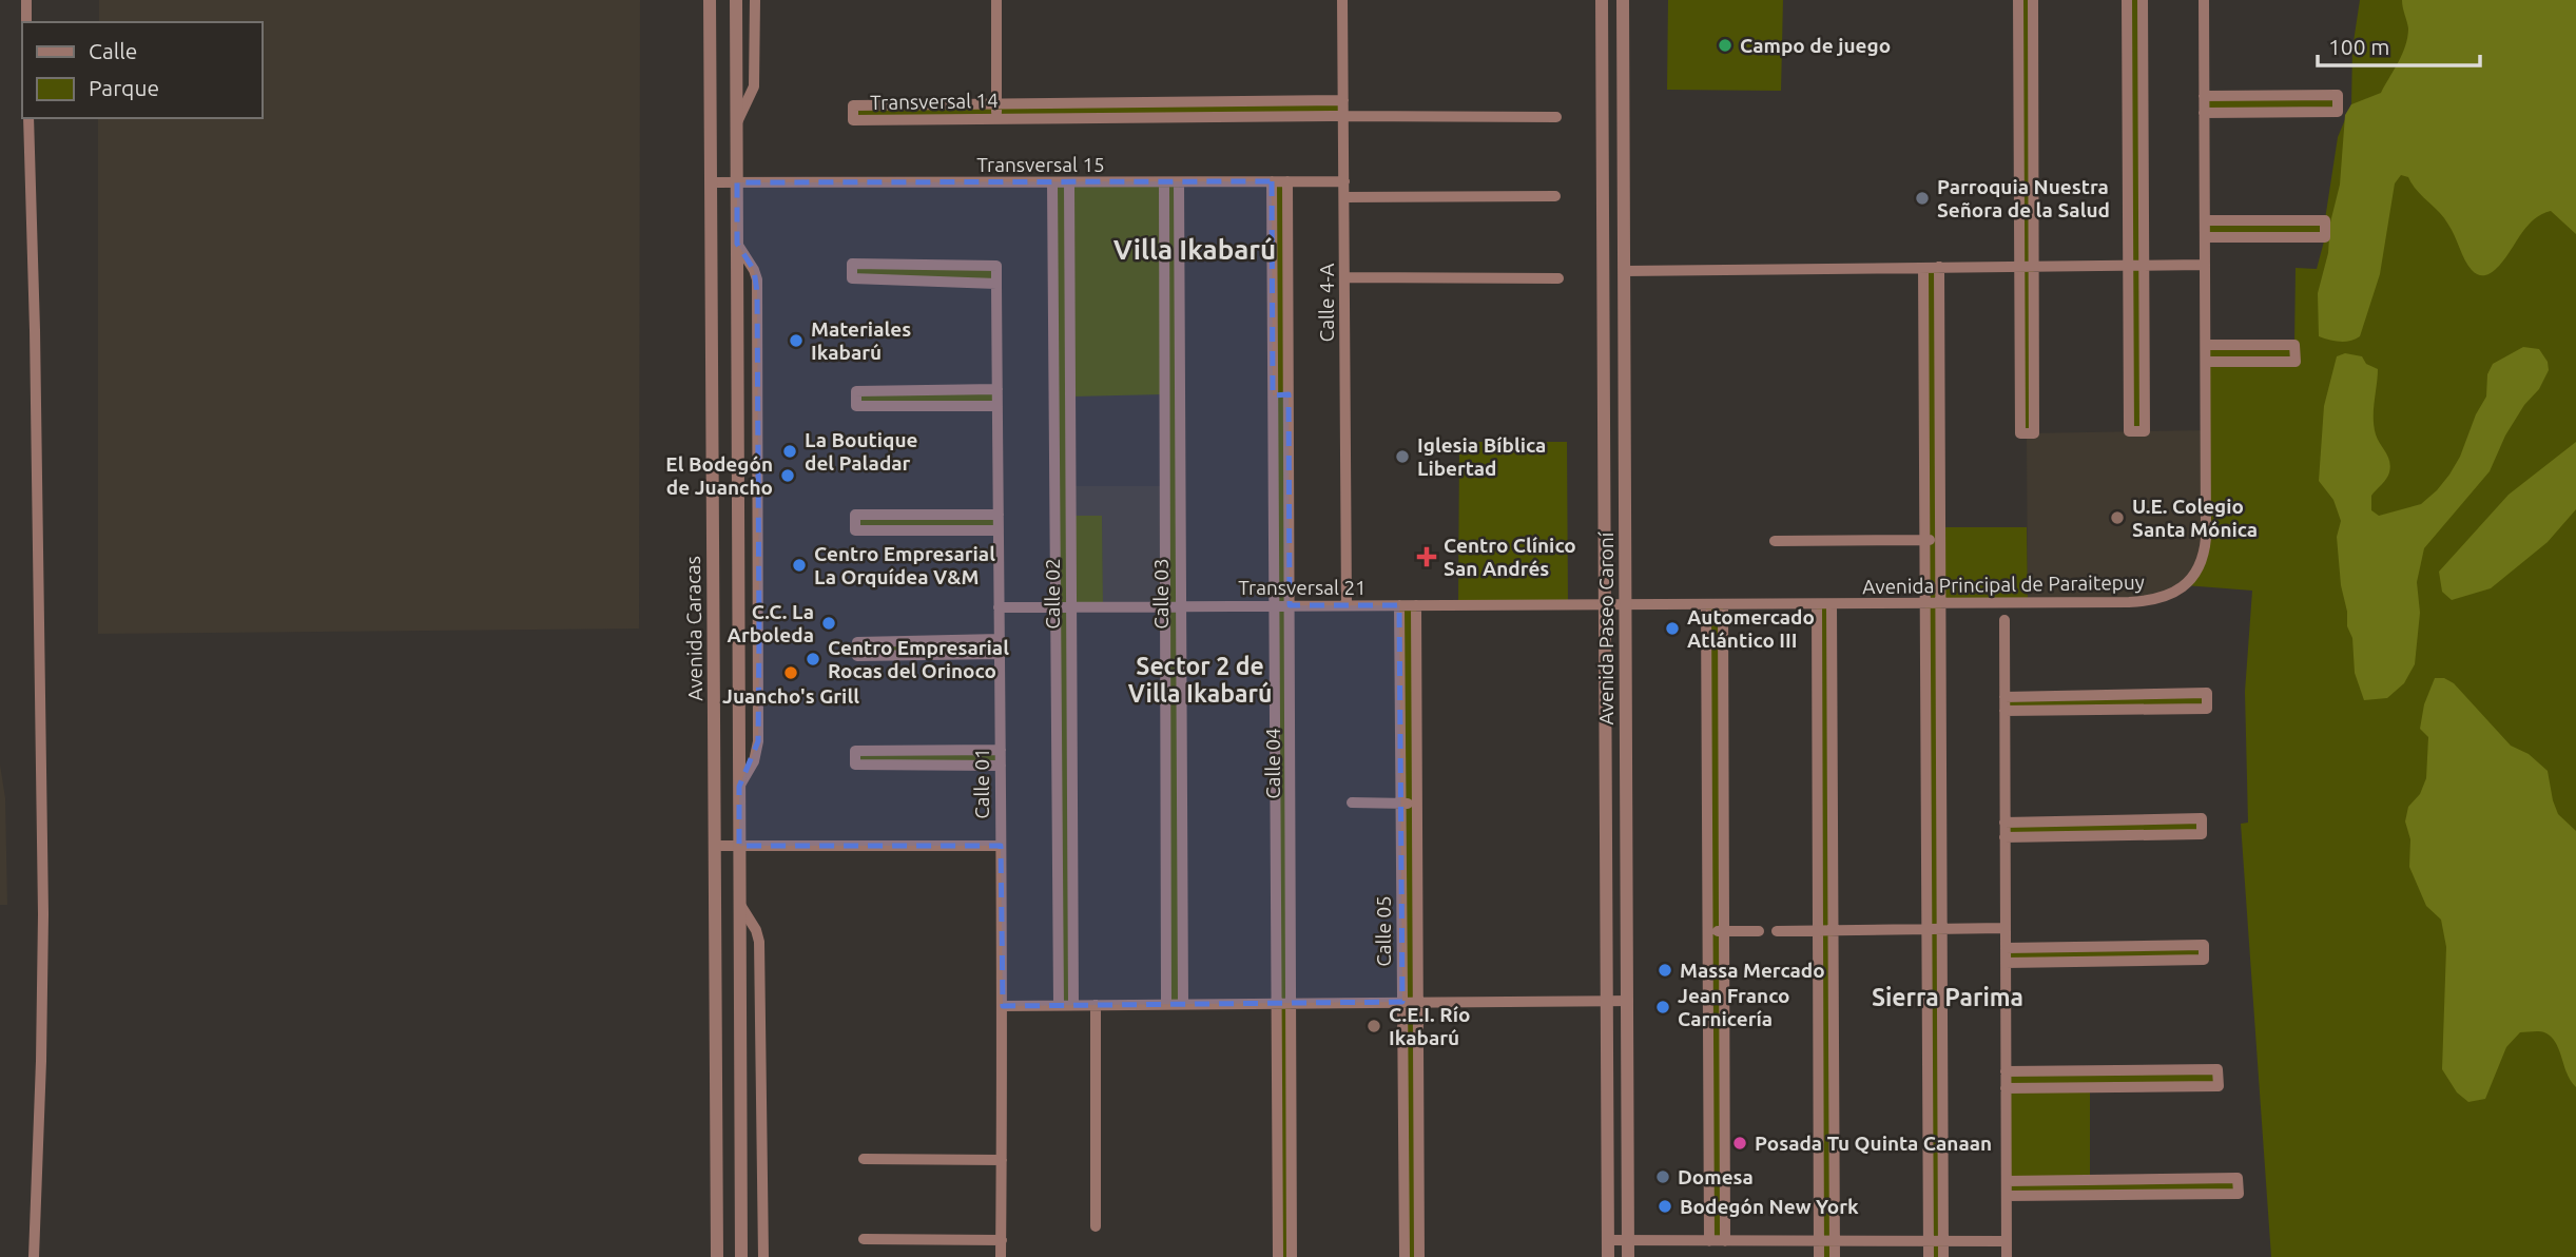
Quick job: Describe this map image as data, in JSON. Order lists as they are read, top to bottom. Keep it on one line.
{"streets":{"street":["Transversal 14","Transversal 15","Calle 4-A","Avenida Principal de Paraitepuy","Transversal 21","Calle 02","Calle 03","Avenida Caracas","Avenida Paseo Caroní","Calle 04","Calle 01","Calle 05"]},"crossings":[["Transversal 14","Calle 4-A"],["Transversal 15","Calle 4-A"],["Transversal 15","Calle 02"],["Transversal 15","Calle 03"],["Transversal 15","Avenida Caracas"],["Transversal 15","Calle 04"],["Calle 4-A","Transversal 21"],["Avenida Principal de Paraitepuy","Transversal 21"],["Avenida Principal de Paraitepuy","Avenida Paseo Caroní"],["Transversal 21","Calle 02"],["Transversal 21","Calle 03"],["Transversal 21","Avenida Paseo Caroní"],["Transversal 21","Calle 04"],["Transversal 21","Calle 01"],["Transversal 21","Calle 05"]],"districts":["Villa Ikabarú","Sector 2 de Villa Ikabarú","Sierra Parima"],"places":{"other":["Campo de juego","Parroquia Nuestra Señora de la Salud","Materiales Ikabarú","La Boutique del Paladar","Iglesia Bíblica Libertad","El Bodegón de Juancho","U.E. Colegio Santa Mónica","Centro Empresarial La Orquídea V&M","C.C. La Arboleda","Automercado Atlántico III","Centro Empresarial Rocas del Orinoco","Juancho's Grill","Massa Mercado","Jean Franco Carnicería","C.E.I. Río Ikabarú","Posada Tu Quinta Canaan","Domesa","Bodegón New York"],"health":["Centro Clínico San Andrés"]},"legend":["Calle","Parque"],"scale_bar":"100 m"}
